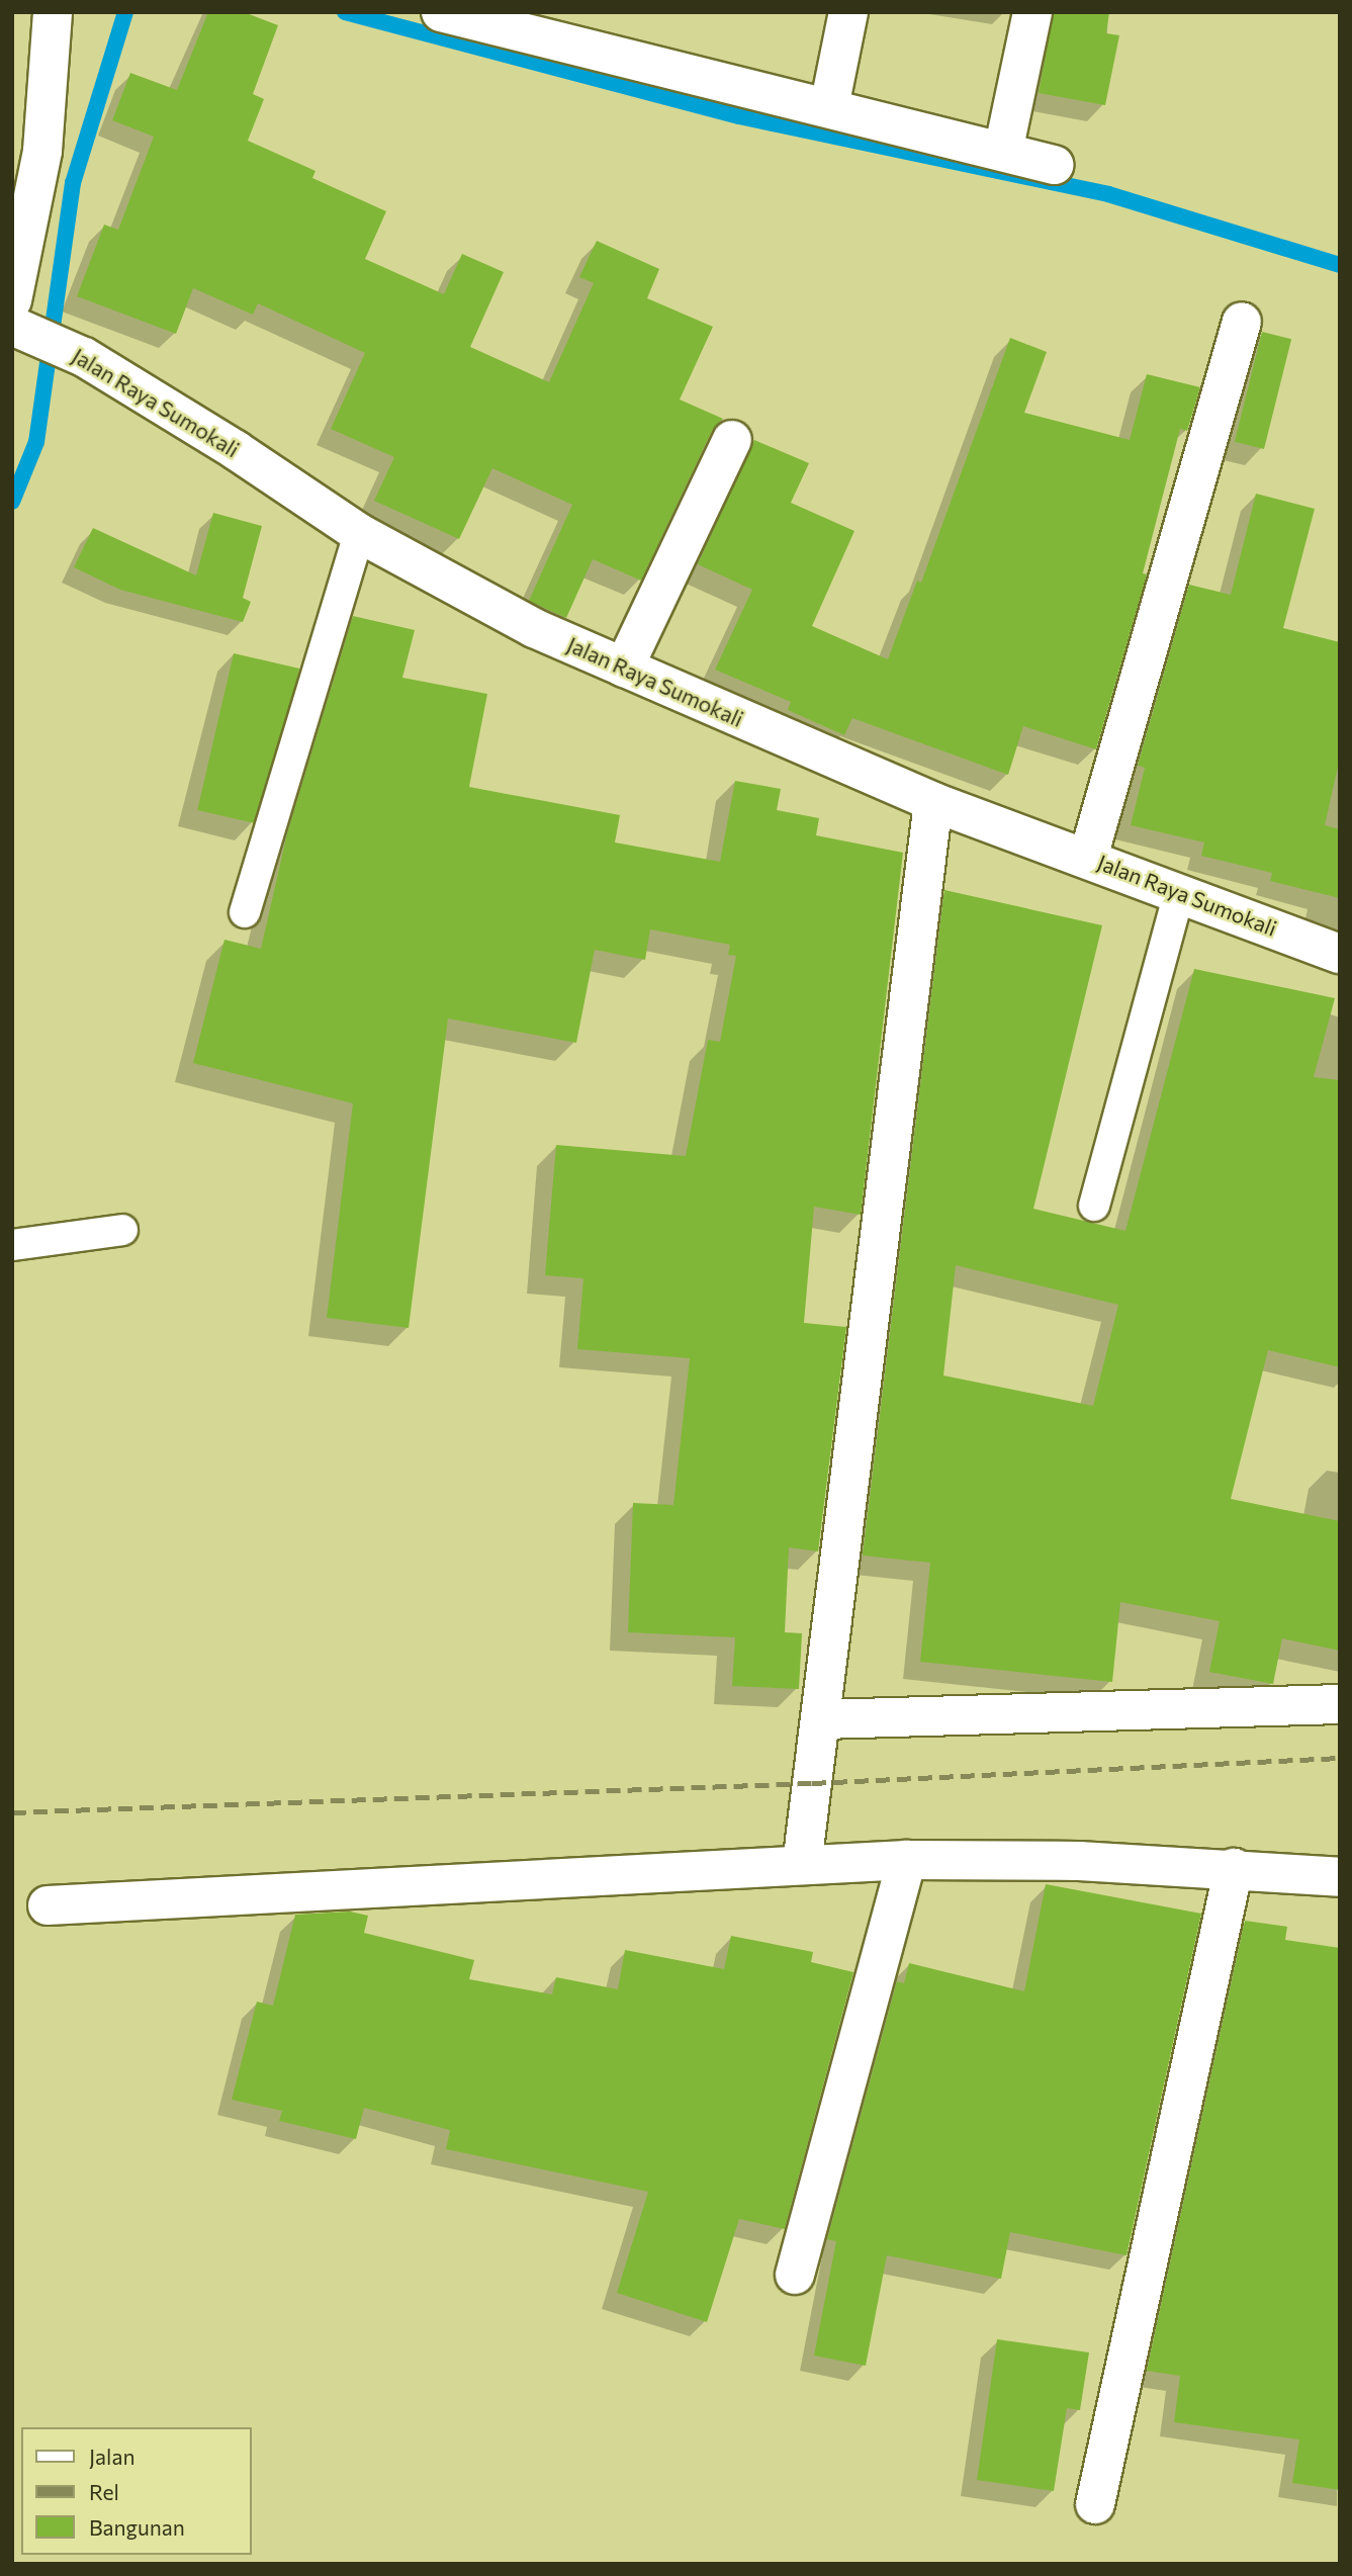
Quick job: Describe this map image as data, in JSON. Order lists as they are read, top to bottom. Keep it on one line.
{"streets":{"street":["Jalan Raya Sumokali"]},"legend":["Jalan","Rel","Bangunan"]}
